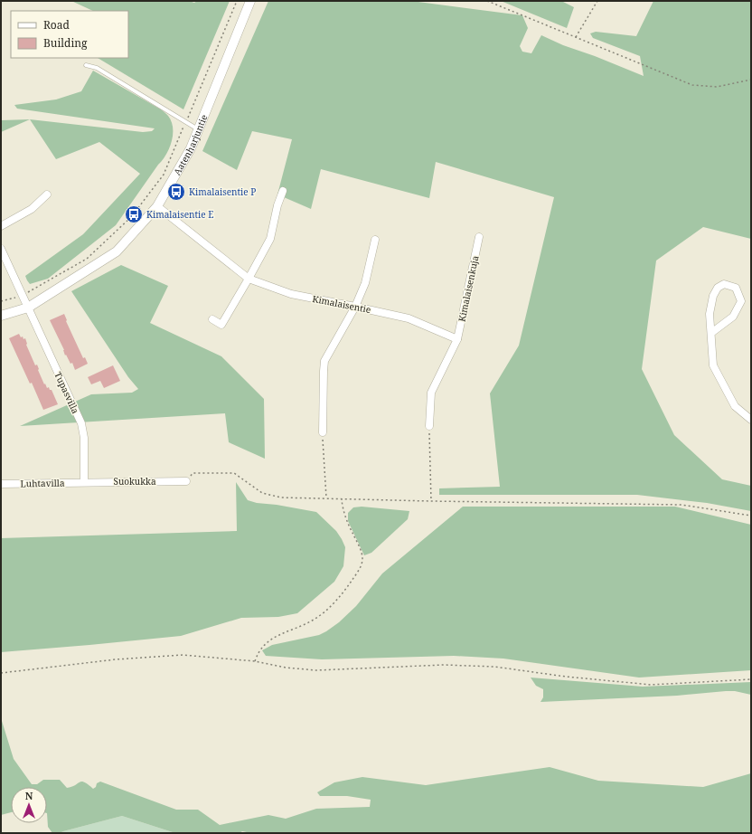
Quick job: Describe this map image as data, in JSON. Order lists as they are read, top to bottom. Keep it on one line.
{"streets":{"street":["Aatenharjuntie","Kimalaisenkuja","Kimalaisentie","Tupasvilla","Suokukka","Luhtavilla"]},"crossings":[["Aatenharjuntie","Kimalaisentie"],["Aatenharjuntie","Tupasvilla"],["Kimalaisenkuja","Kimalaisentie"],["Tupasvilla","Suokukka"],["Tupasvilla","Luhtavilla"],["Suokukka","Luhtavilla"]],"places":{"bus stop":["Kimalaisentie P","Kimalaisentie E"]},"legend":["Road","Building"],"north":"top"}
